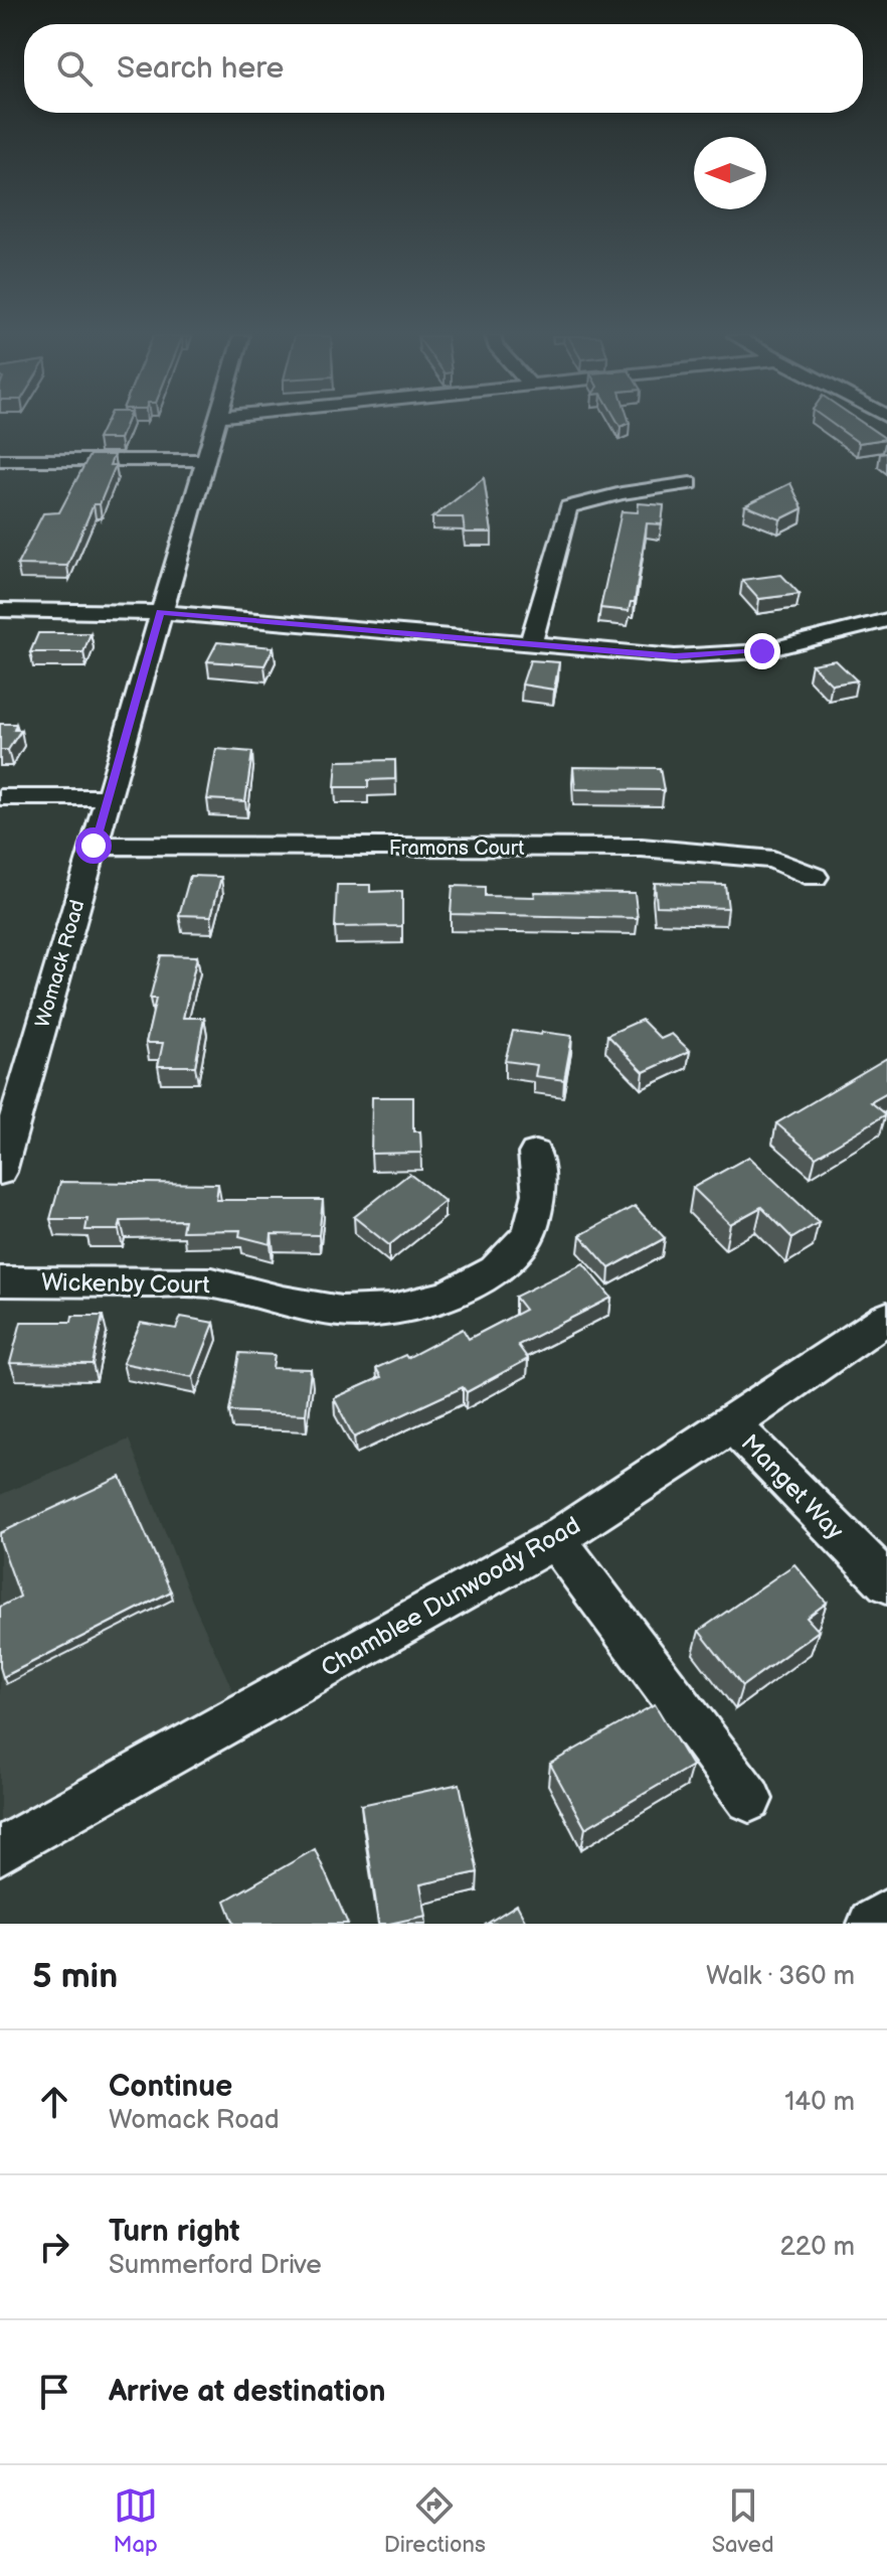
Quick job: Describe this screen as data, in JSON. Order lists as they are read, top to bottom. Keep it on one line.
{"streets":{"street":["Framons Court","Womack Road","Wickenby Court","Manget Way","Chamblee Dunwoody Road"]},"crossings":[["Framons Court","Womack Road"],["Manget Way","Chamblee Dunwoody Road"]],"north":"left","page":{"search":"Search here","heading":["5 min","Walk · 360 m"],"list":[["Continue","Womack Road","140 m"],["Turn right","Summerford Drive","220 m"],"Arrive at destination"],"nav":["Map","Directions","Saved"]}}
